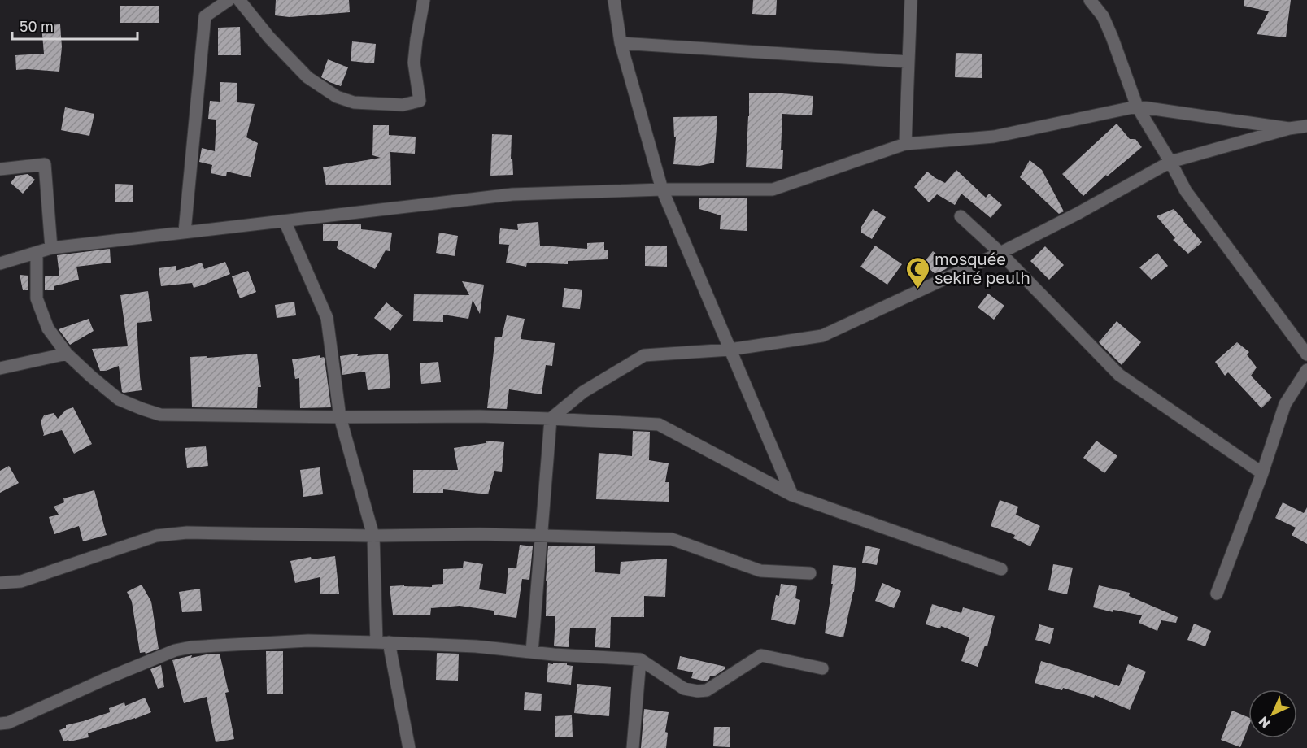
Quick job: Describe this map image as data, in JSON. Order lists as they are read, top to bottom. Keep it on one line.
{"places":{"mosque":["mosquée sekiré peulh"]},"scale_bar":"50 m","north":"bottom left"}
